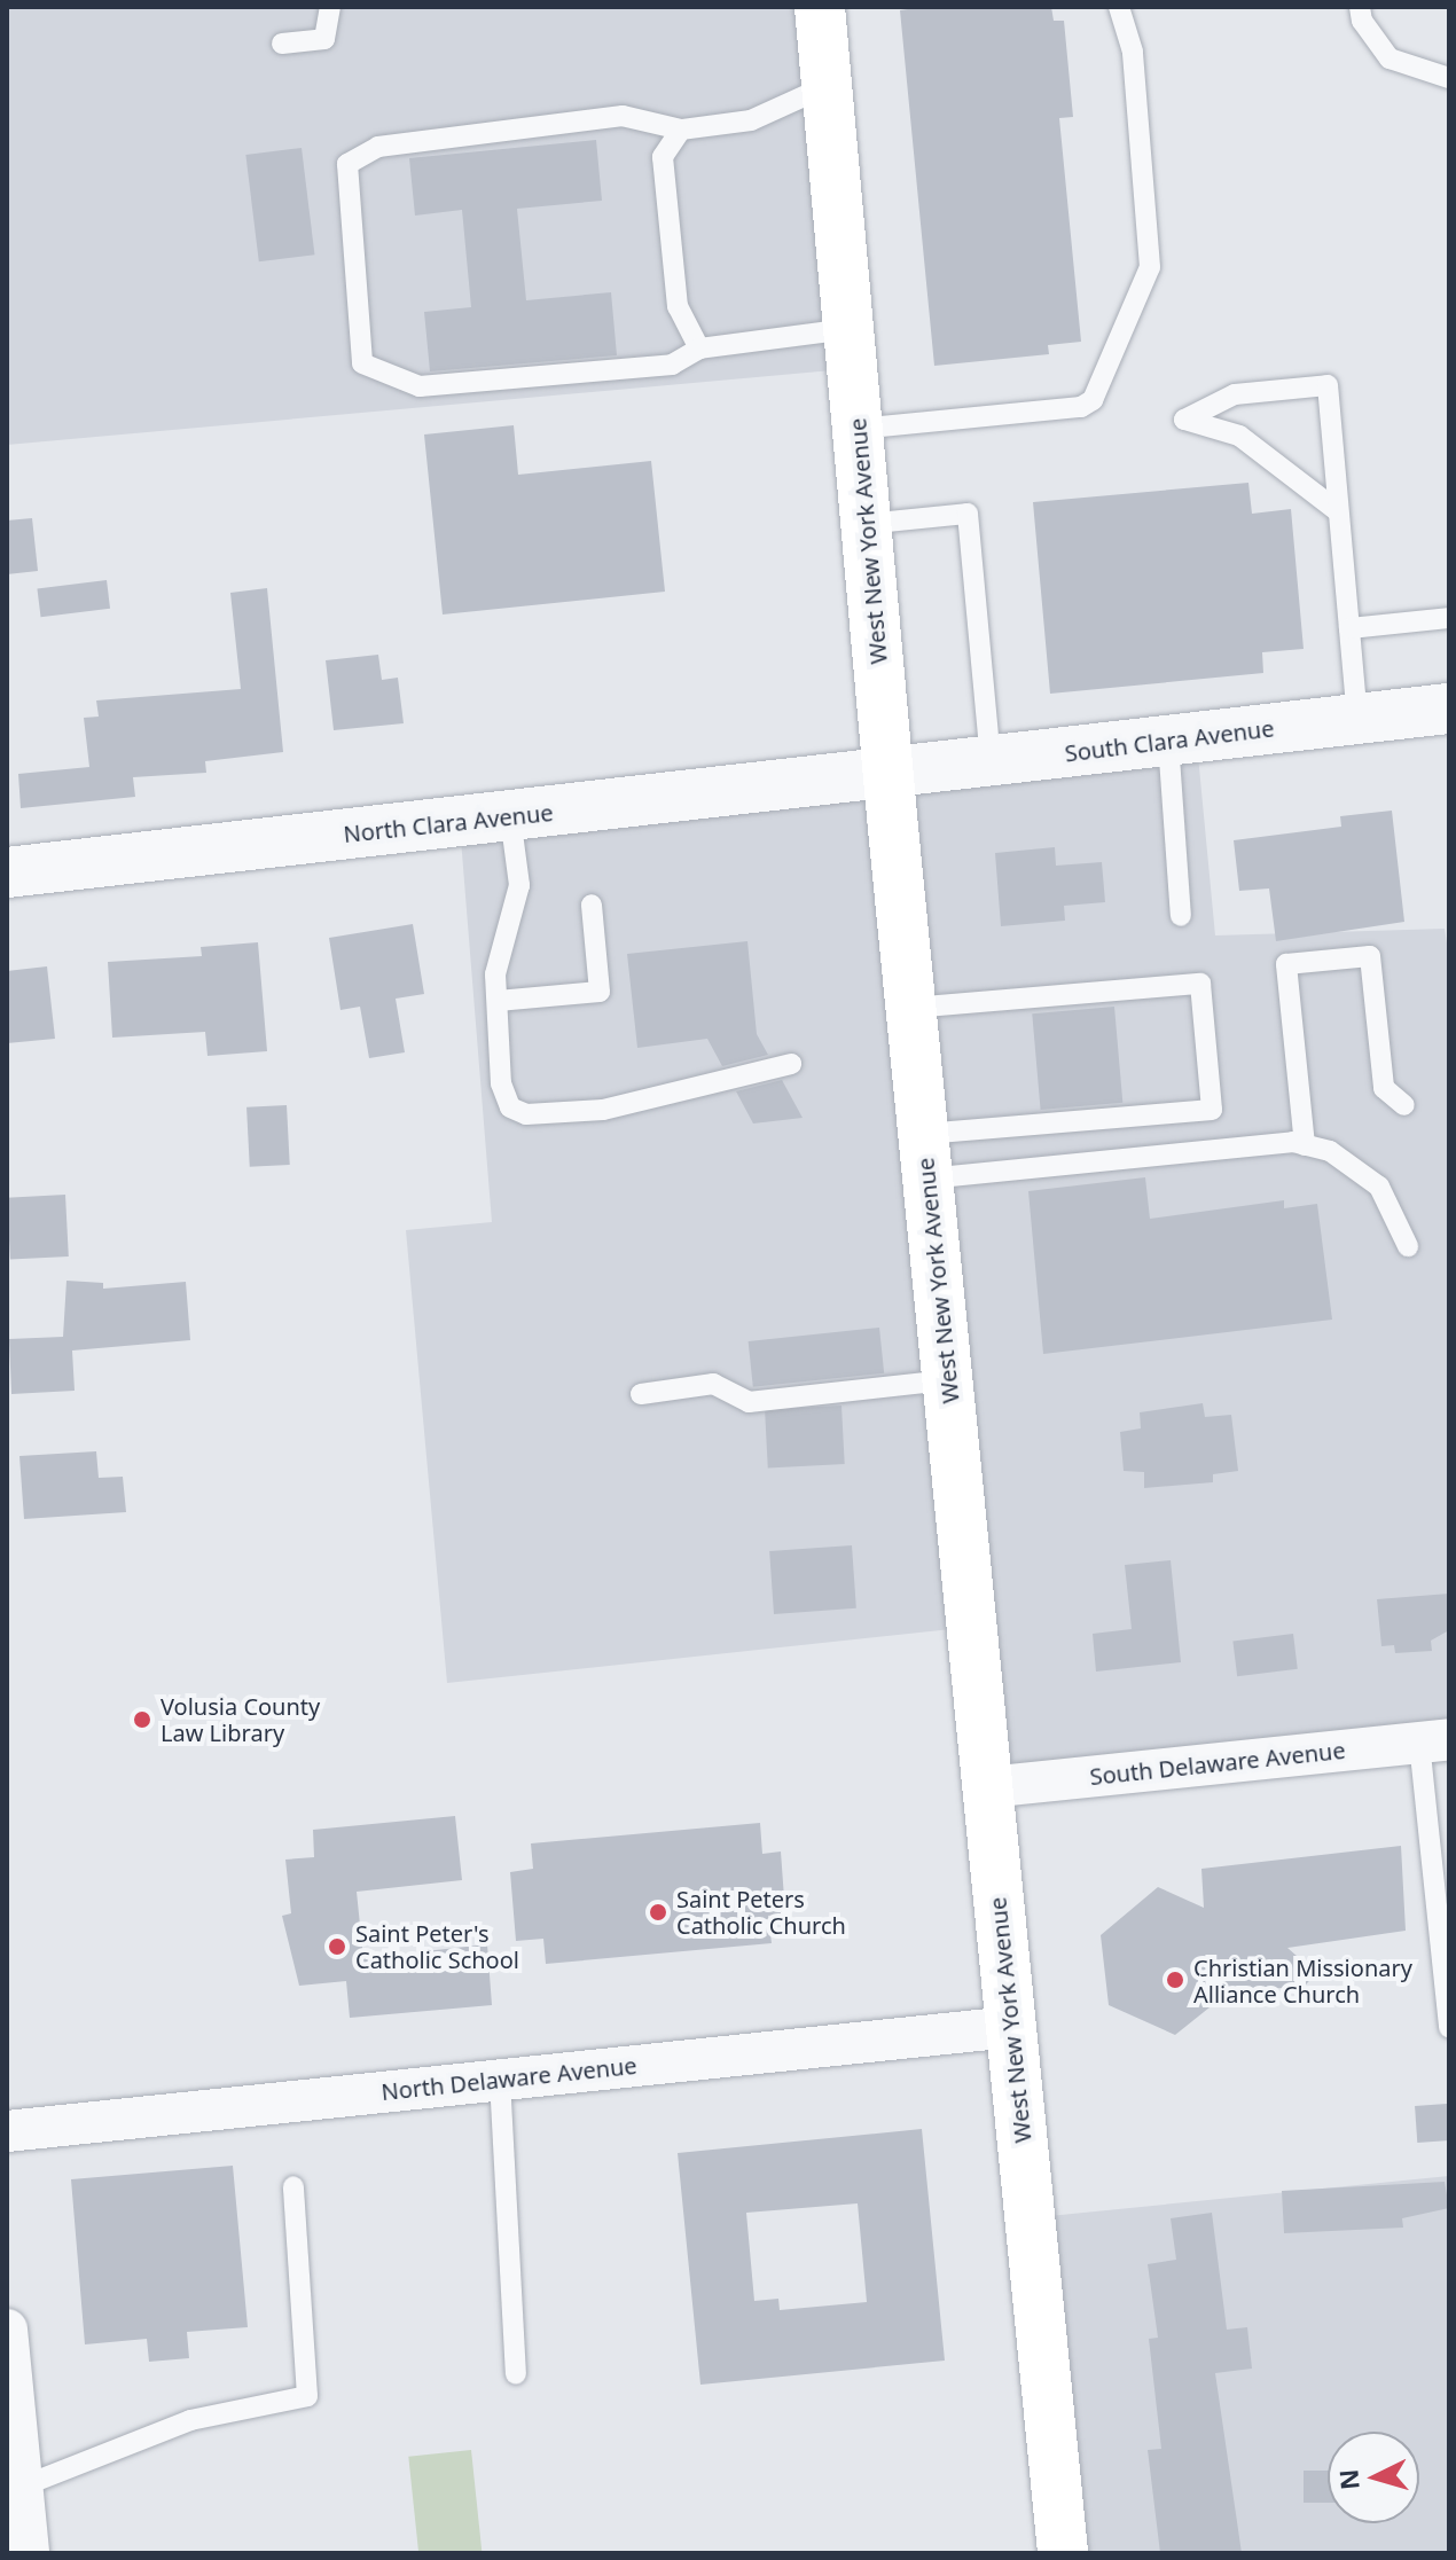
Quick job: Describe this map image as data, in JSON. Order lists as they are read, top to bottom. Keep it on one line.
{"streets":{"main road":["West New York Avenue"],"street":["South Clara Avenue","North Clara Avenue","South Delaware Avenue","North Delaware Avenue"]},"crossings":[["West New York Avenue","South Clara Avenue"],["West New York Avenue","North Clara Avenue"],["West New York Avenue","South Delaware Avenue"],["West New York Avenue","North Delaware Avenue"],["South Clara Avenue","North Clara Avenue"]],"places":["Volusia County Law Library","Saint Peters Catholic Church","Saint Peter's Catholic School","Christian Missionary Alliance Church"],"north":"left"}
